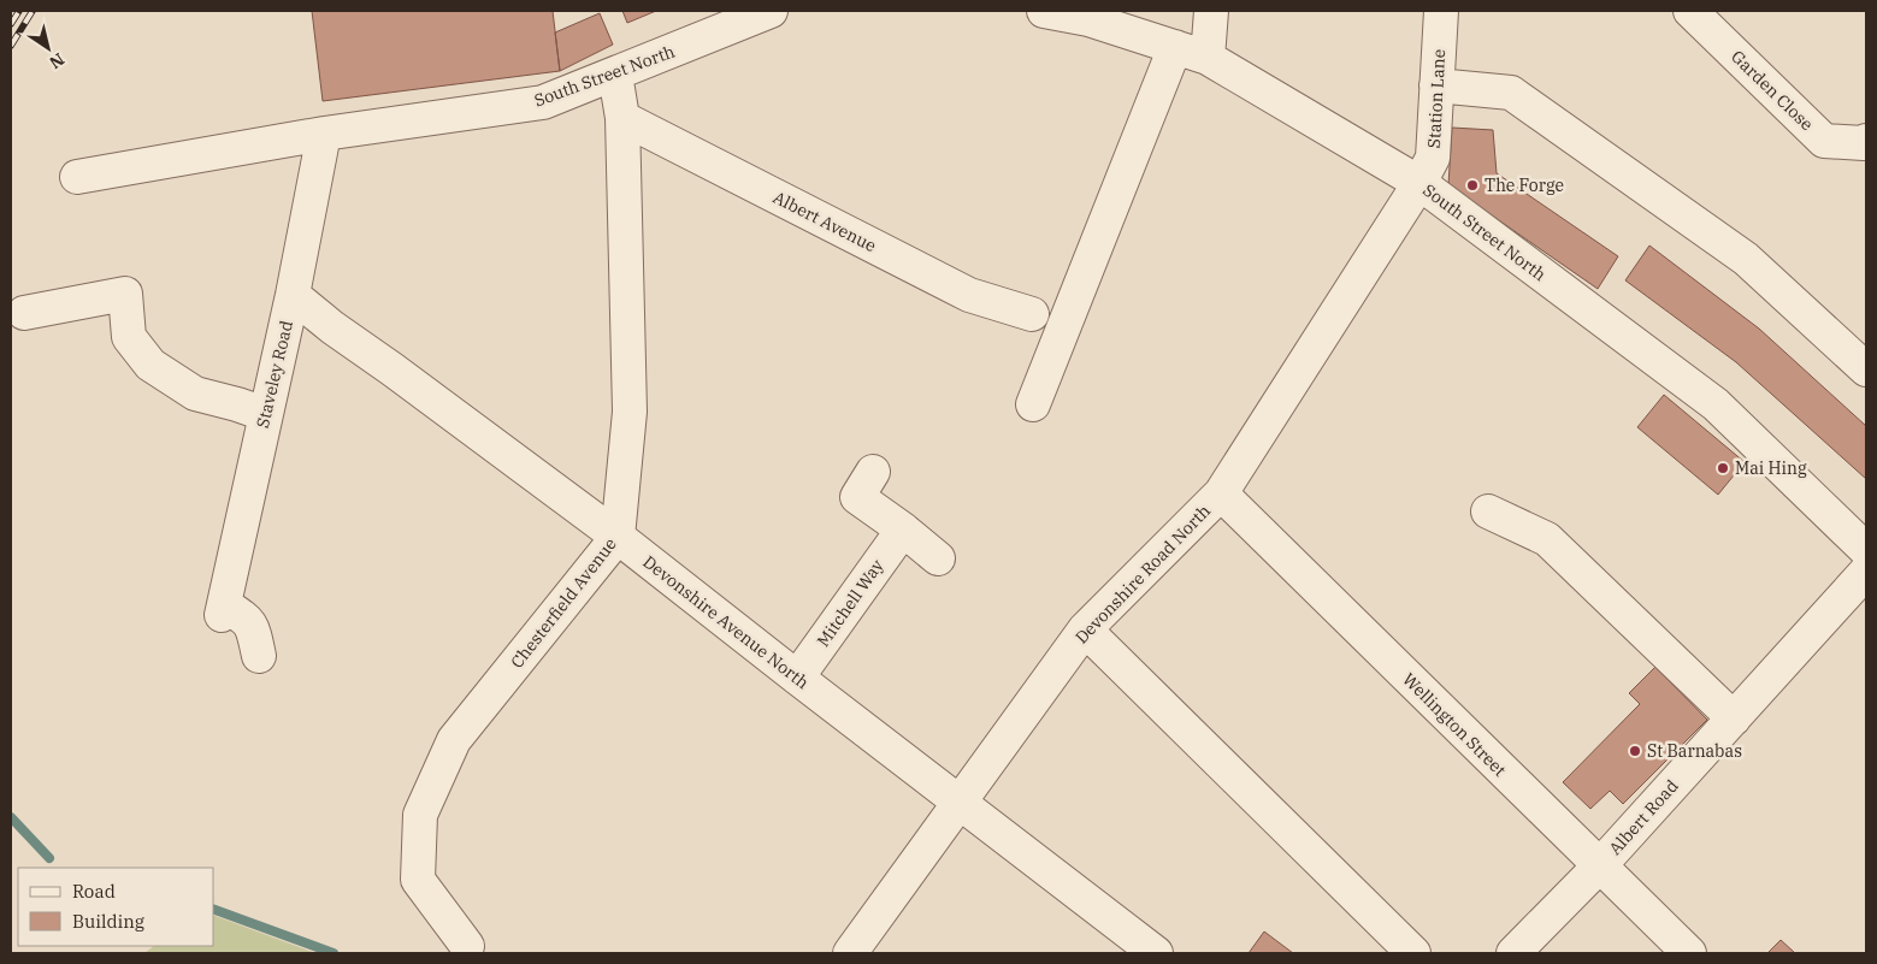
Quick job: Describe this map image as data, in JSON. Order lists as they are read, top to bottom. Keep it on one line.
{"streets":{"street":["South Street North","Garden Close","Station Lane","Albert Avenue","Staveley Road","Devonshire Road North","Chesterfield Avenue","Mitchell Way","Devonshire Avenue North","Wellington Street","Albert Road"]},"crossings":[["South Street North","Station Lane"],["South Street North","Staveley Road"],["South Street North","Devonshire Road North"],["South Street North","Chesterfield Avenue"],["Station Lane","Devonshire Road North"],["Albert Avenue","Chesterfield Avenue"],["Staveley Road","Devonshire Avenue North"],["Devonshire Road North","Devonshire Avenue North"],["Devonshire Road North","Wellington Street"],["Chesterfield Avenue","Devonshire Avenue North"],["Mitchell Way","Devonshire Avenue North"],["Wellington Street","Albert Road"]],"places":["The Forge","Mai Hing","St Barnabas"],"legend":["Road","Building"],"north":"bottom right"}
